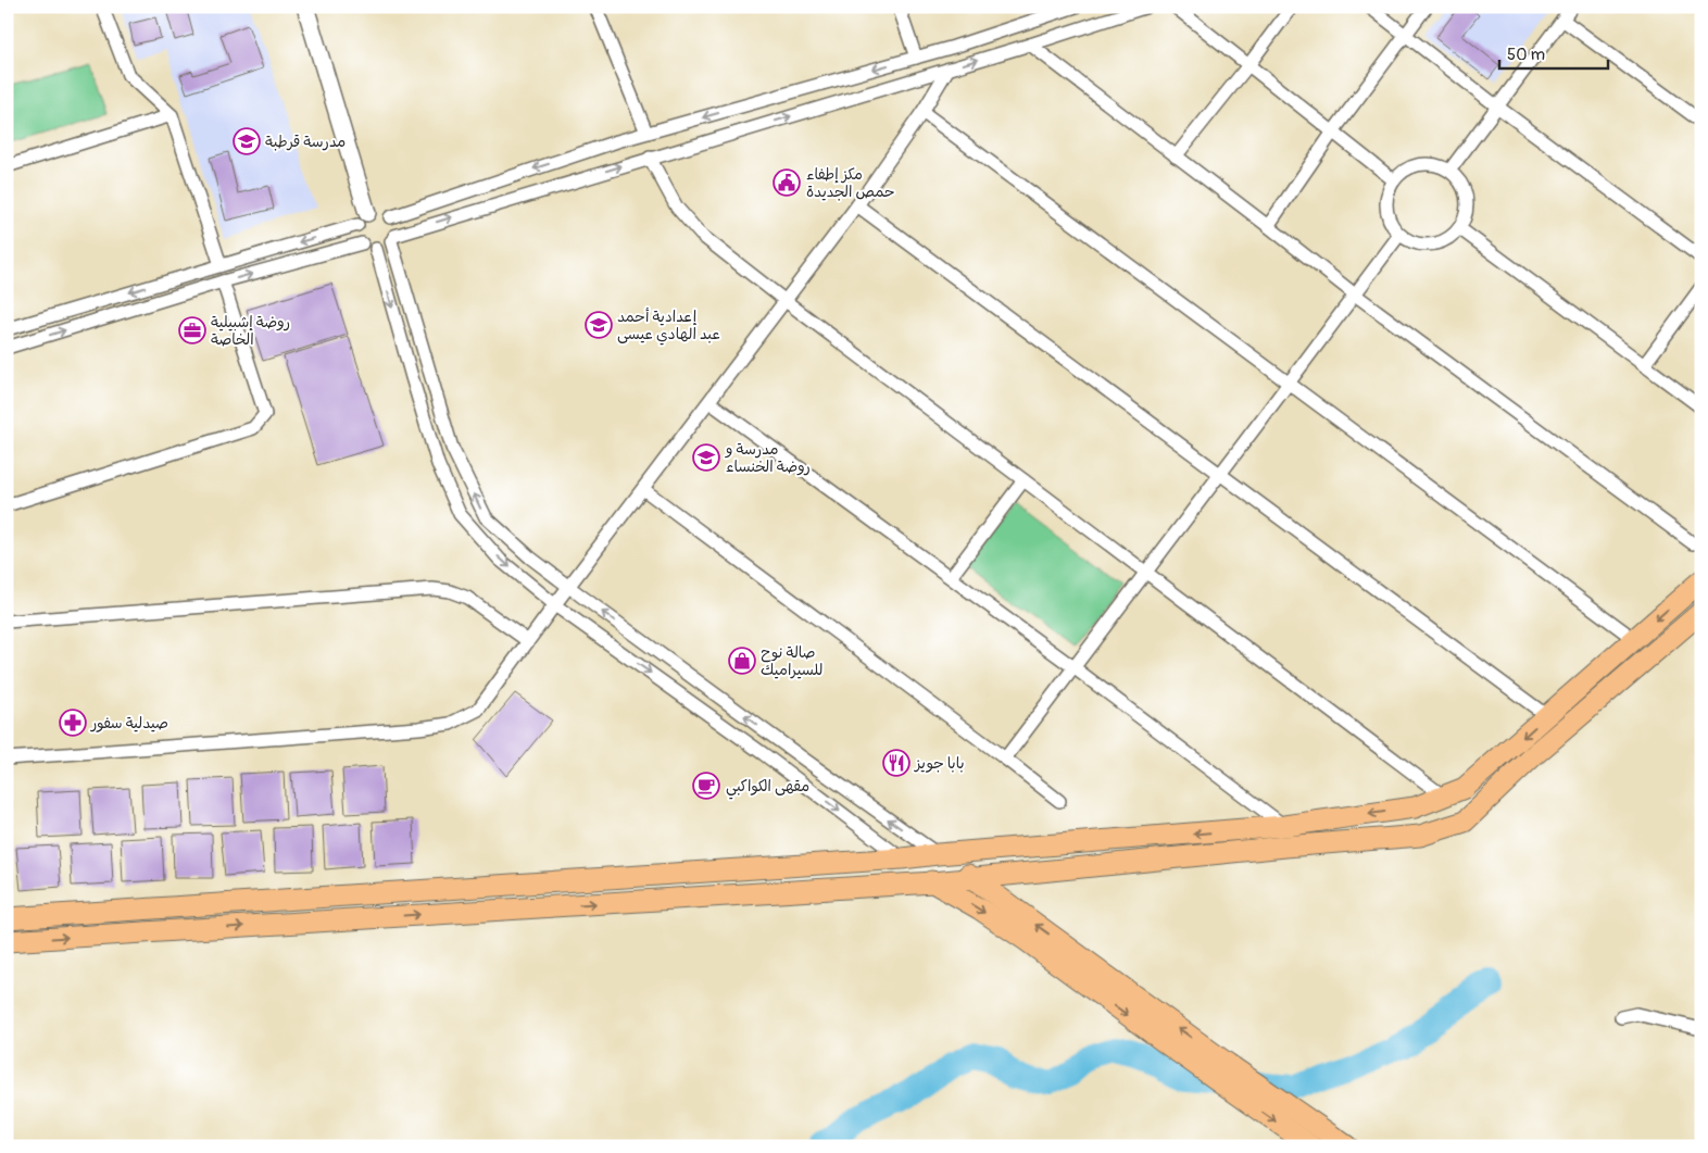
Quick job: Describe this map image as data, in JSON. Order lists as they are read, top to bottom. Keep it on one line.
{"places":{"school or university":["مدرسة قرطبة","إعدادية أحمد عبد الهادي عيسى","مدرسة و روضة الخنساء"],"public building":["مكز إطفاء حمص الجديدة"],"office":["روضة إشبيلية الخاصة"],"shop":["صالة نوح للسيراميك"],"pharmacy":["صيدلية سفور"],"restaurant":["بابا جويز"],"cafe":["مقهى الكواكبي"]},"scale_bar":"50 m"}
